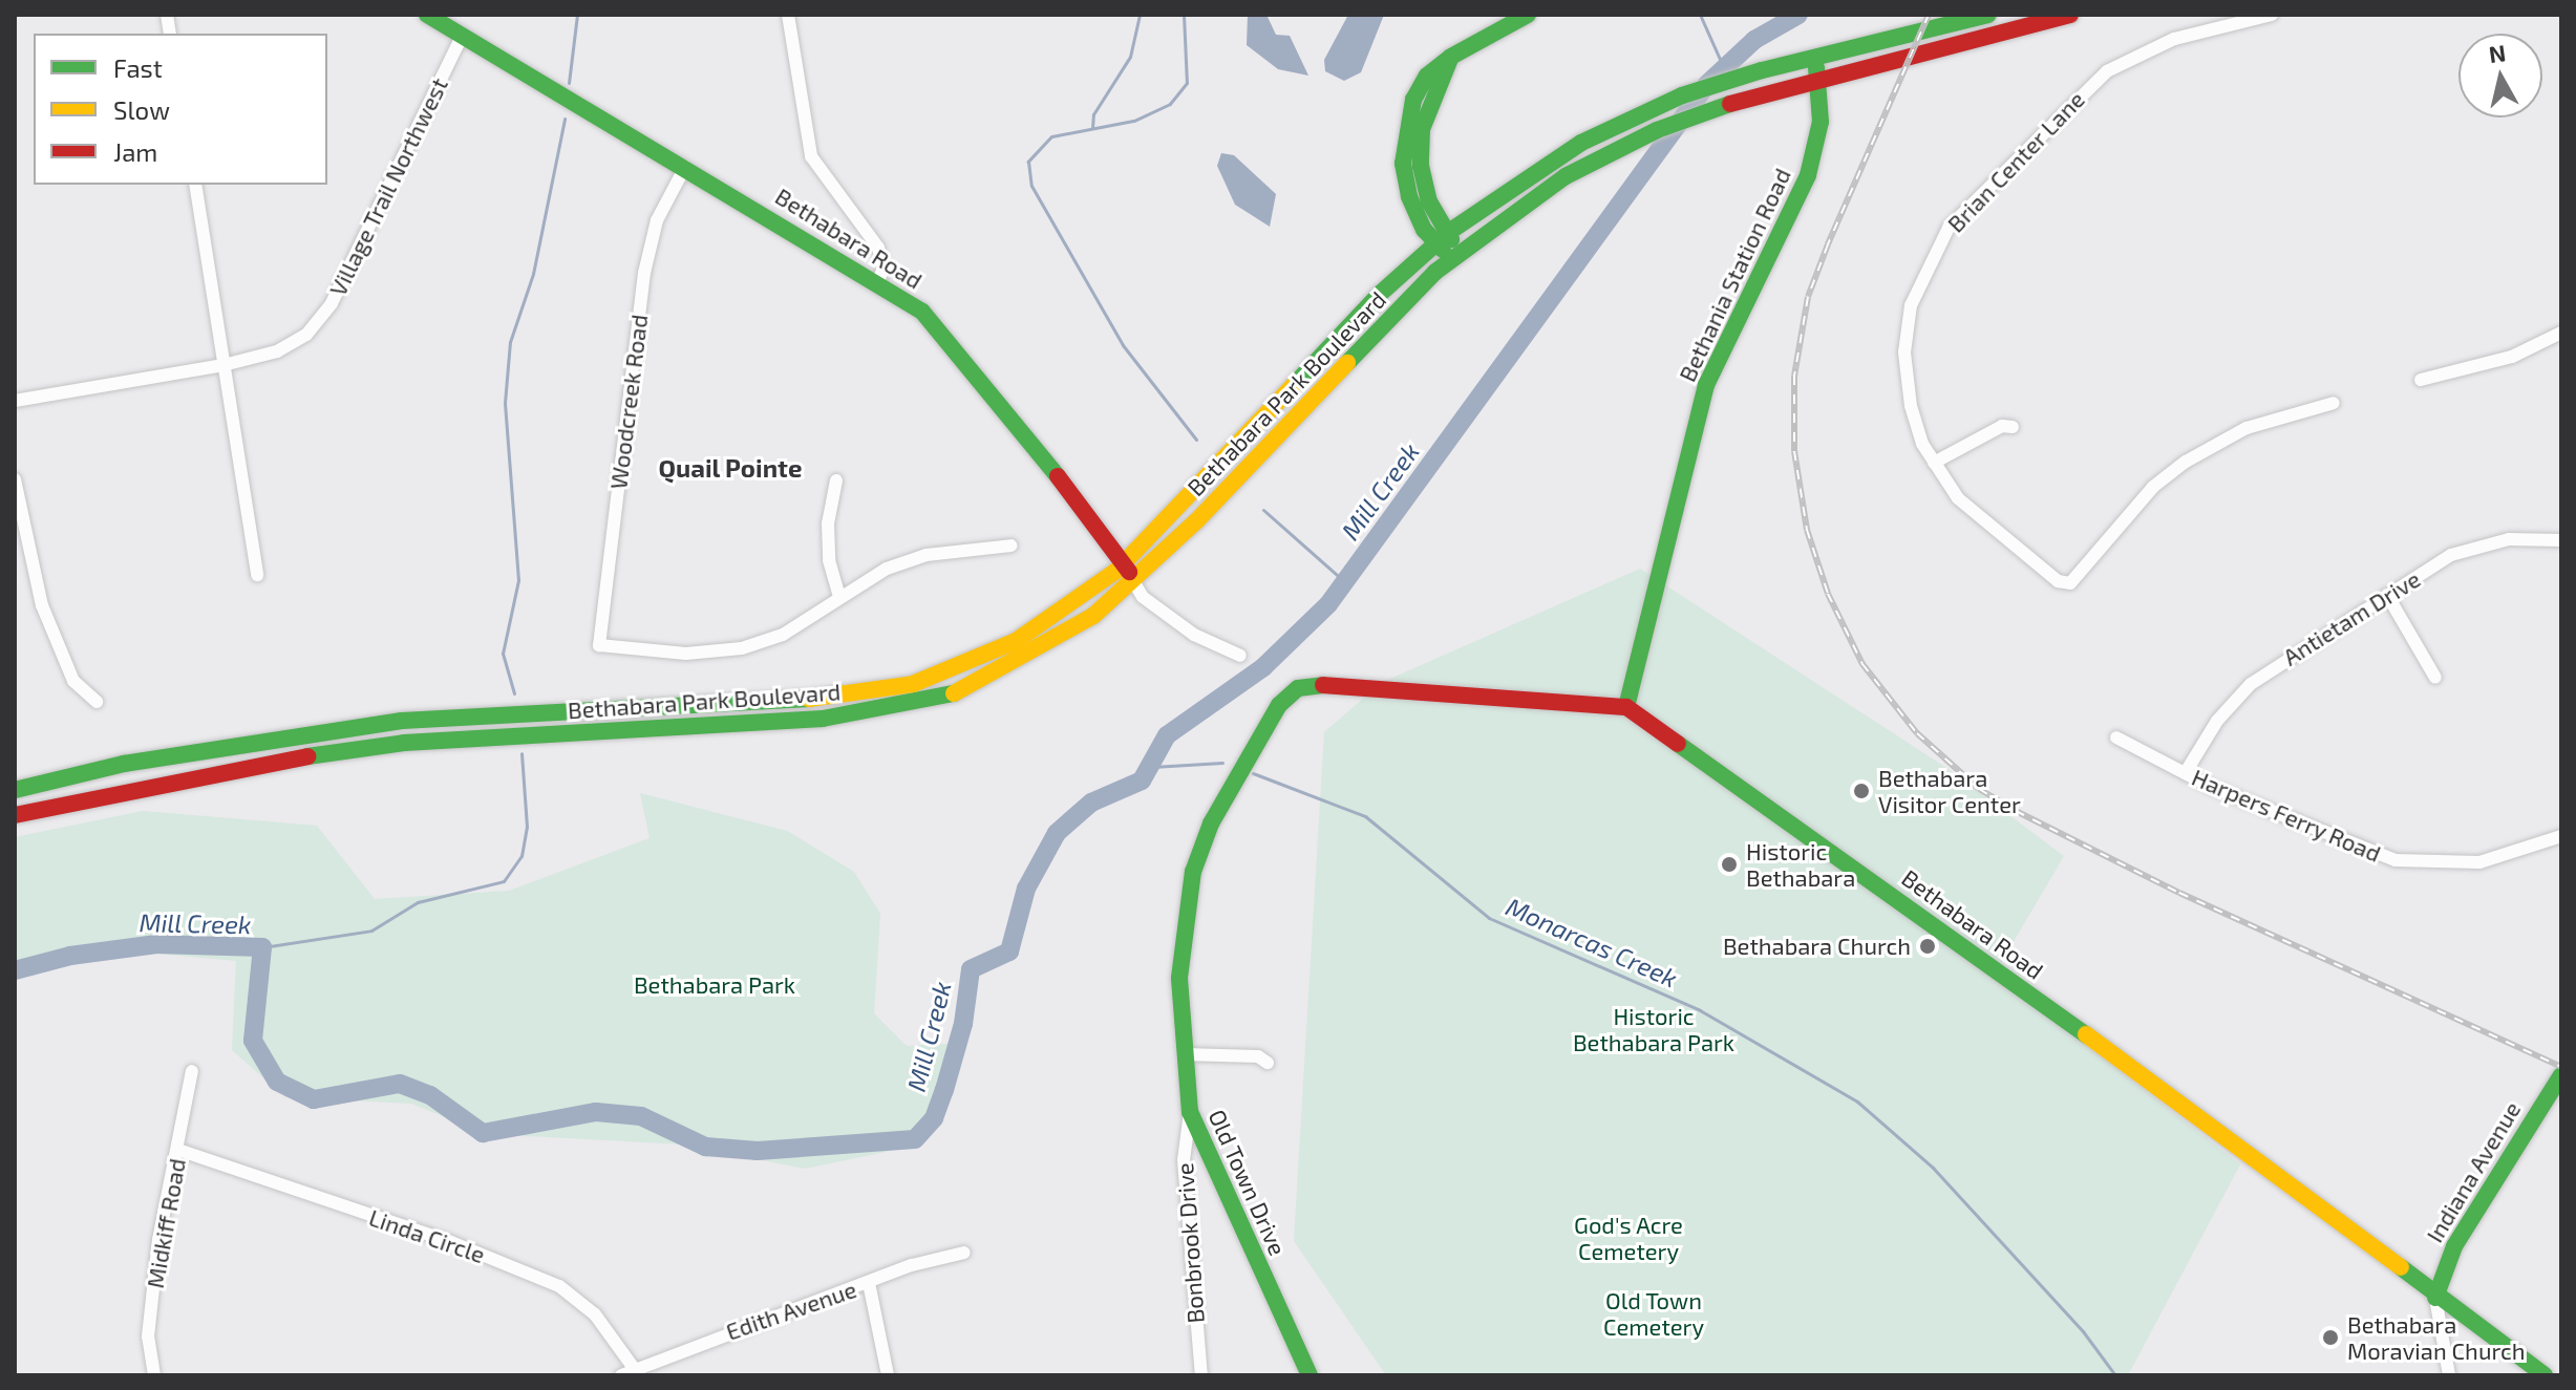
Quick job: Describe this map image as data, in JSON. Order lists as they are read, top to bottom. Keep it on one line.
{"streets":{"street":["Brian Center Lane","Village Trail Northwest","Bethabara Road","Bethania Station Road","Bethabara Park Boulevard","Woodcreek Road","Antietam Drive","Harpers Ferry Road","Indiana Avenue","Old Town Drive","Midkiff Road","Linda Circle","Bonbrook Drive","Edith Avenue"]},"crossings":[["Village Trail Northwest","Bethabara Road"],["Bethabara Road","Bethania Station Road"],["Bethabara Road","Bethabara Park Boulevard"],["Bethabara Road","Woodcreek Road"],["Bethabara Road","Indiana Avenue"],["Bethabara Road","Old Town Drive"],["Bethania Station Road","Bethabara Park Boulevard"],["Bethania Station Road","Old Town Drive"],["Antietam Drive","Harpers Ferry Road"],["Old Town Drive","Bonbrook Drive"],["Midkiff Road","Linda Circle"],["Linda Circle","Edith Avenue"]],"districts":["Quail Pointe"],"water":["Mill Creek","Monarcas Creek"],"parks":["Bethabara Park","Historic Bethabara Park","God's Acre Cemetery","Old Town Cemetery"],"places":["Bethabara Visitor Center","Historic Bethabara","Bethabara Church","Bethabara Moravian Church"],"legend":["Fast","Slow","Jam"],"north":"top"}
